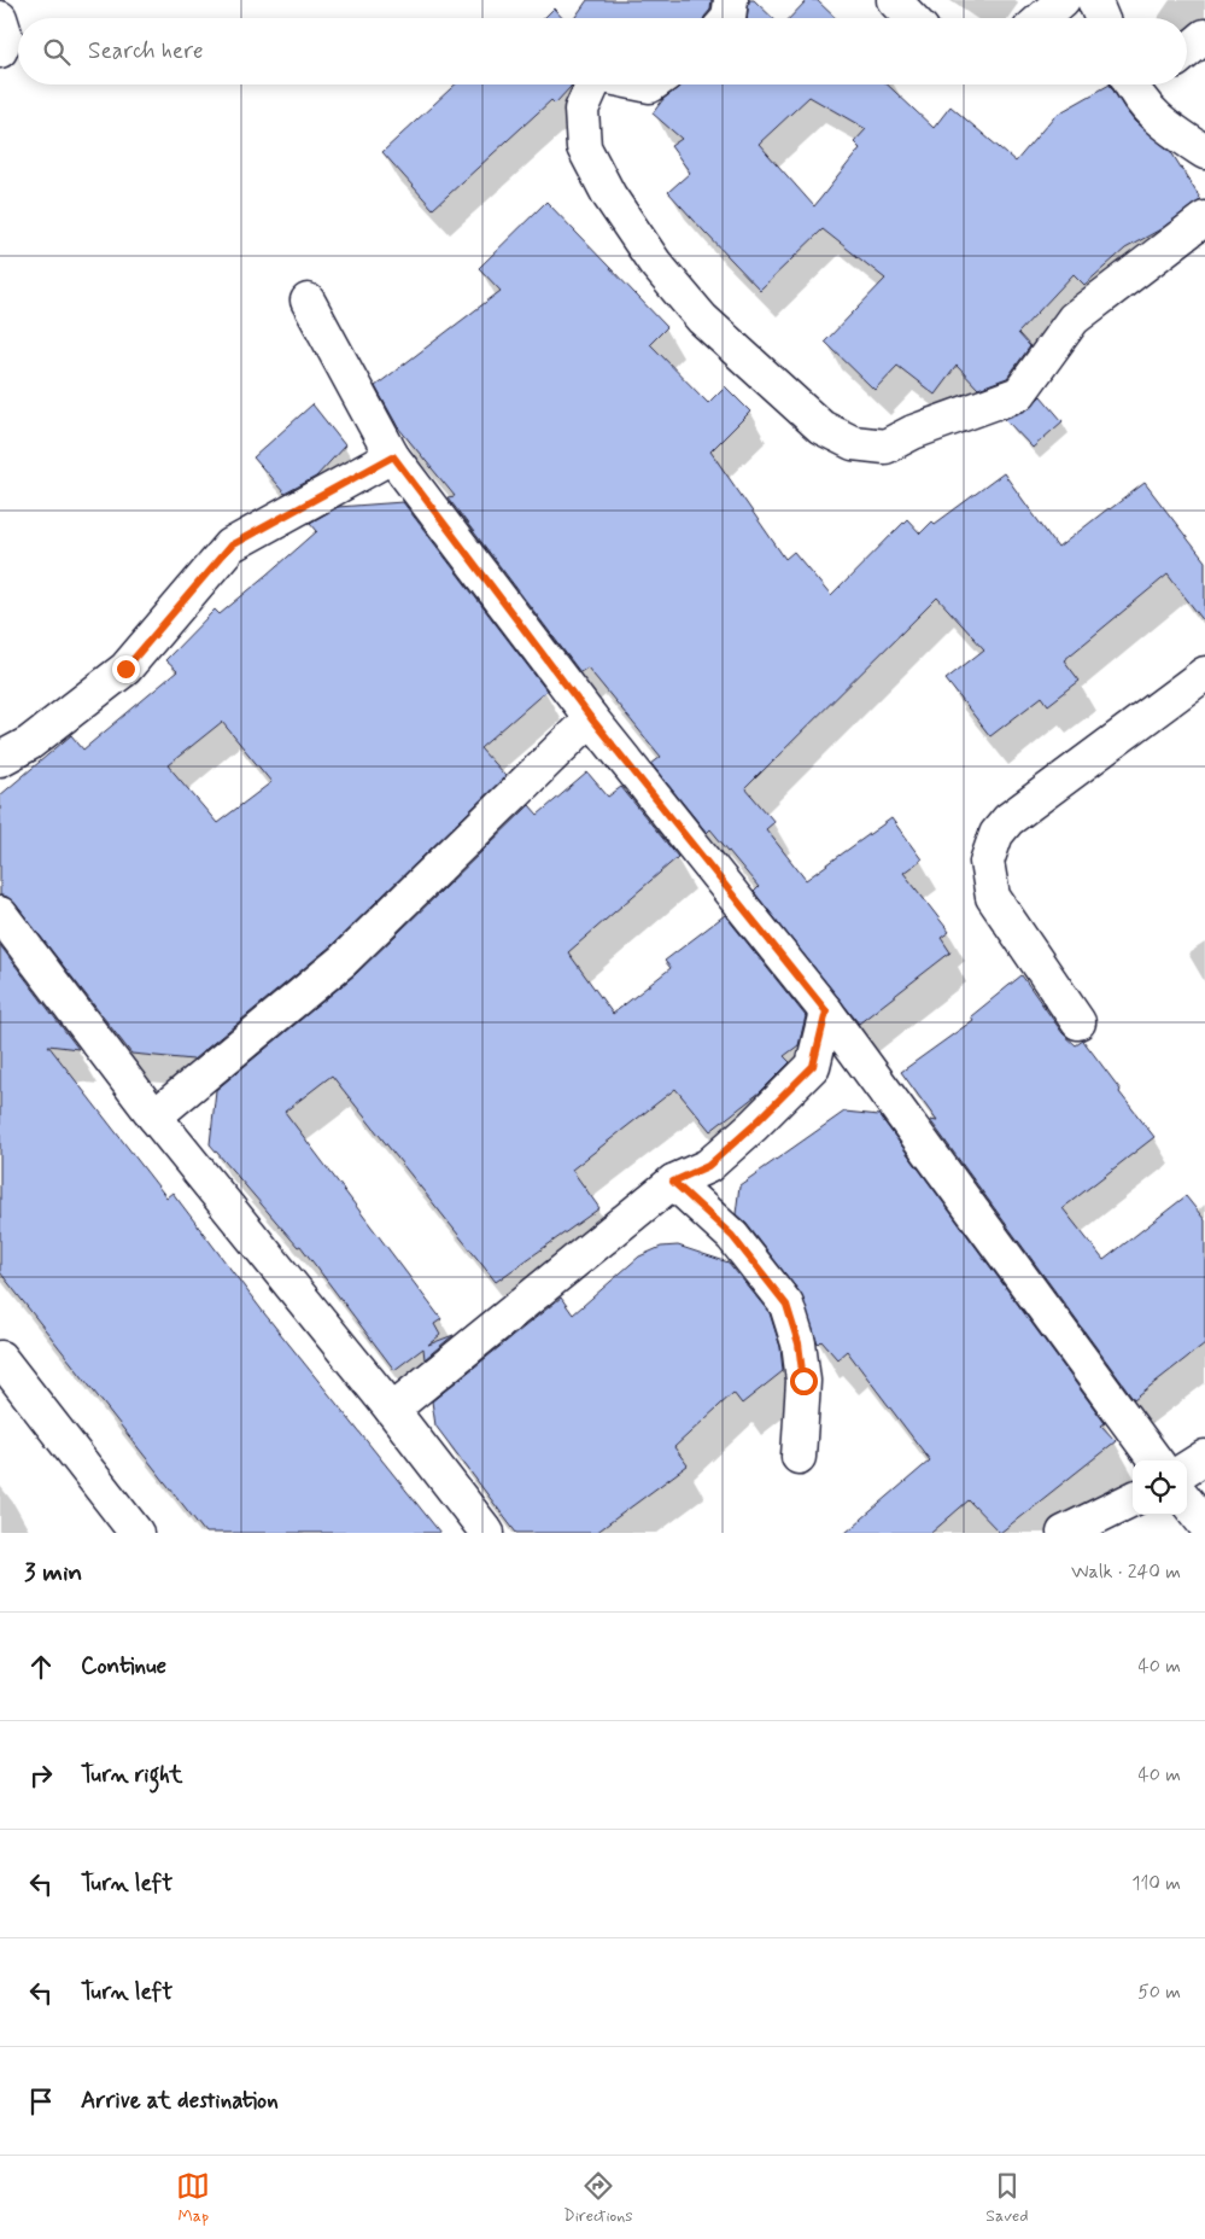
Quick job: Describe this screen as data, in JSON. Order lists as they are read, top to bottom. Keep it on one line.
{"page":{"search":"Search here","heading":["3 min","Walk · 240 m"],"list":[["Continue","40 m"],["Turn right","40 m"],["Turn left","110 m"],["Turn left","50 m"],"Arrive at destination"],"nav":["Map","Directions","Saved"]}}
